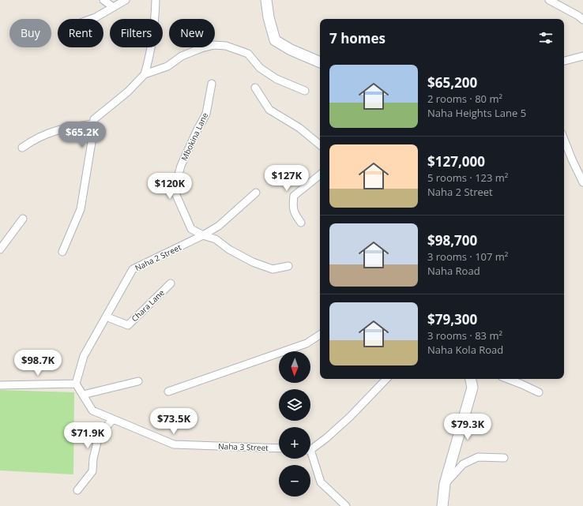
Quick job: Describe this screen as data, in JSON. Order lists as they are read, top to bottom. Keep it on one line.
{"streets":{"street":["Mbokina Lane","Naha 2 Street","Chara Lane","Naha 3 Street"]},"crossings":[["Mbokina Lane","Naha 2 Street"],["Naha 2 Street","Chara Lane"],["Naha 2 Street","Naha 3 Street"]],"north":"bottom","page":{"chip":["Buy","Rent","Filters","New"],"heading":"7 homes","list":[{"name":"$65,200","note":"2 rooms · 80 m² · Naha Heights Lane 5"},{"name":"$127,000","note":"5 rooms · 123 m² · Naha 2 Street"},{"name":"$98,700","note":"3 rooms · 107 m² · Naha Road"},{"name":"$79,300","note":"3 rooms · 83 m² · Naha Kola Road"}],"price":["$65.2K","$127K","$120K","$98.7K","$73.5K","$79.3K","$71.9K"],"map_buttons":["+","−"]}}
